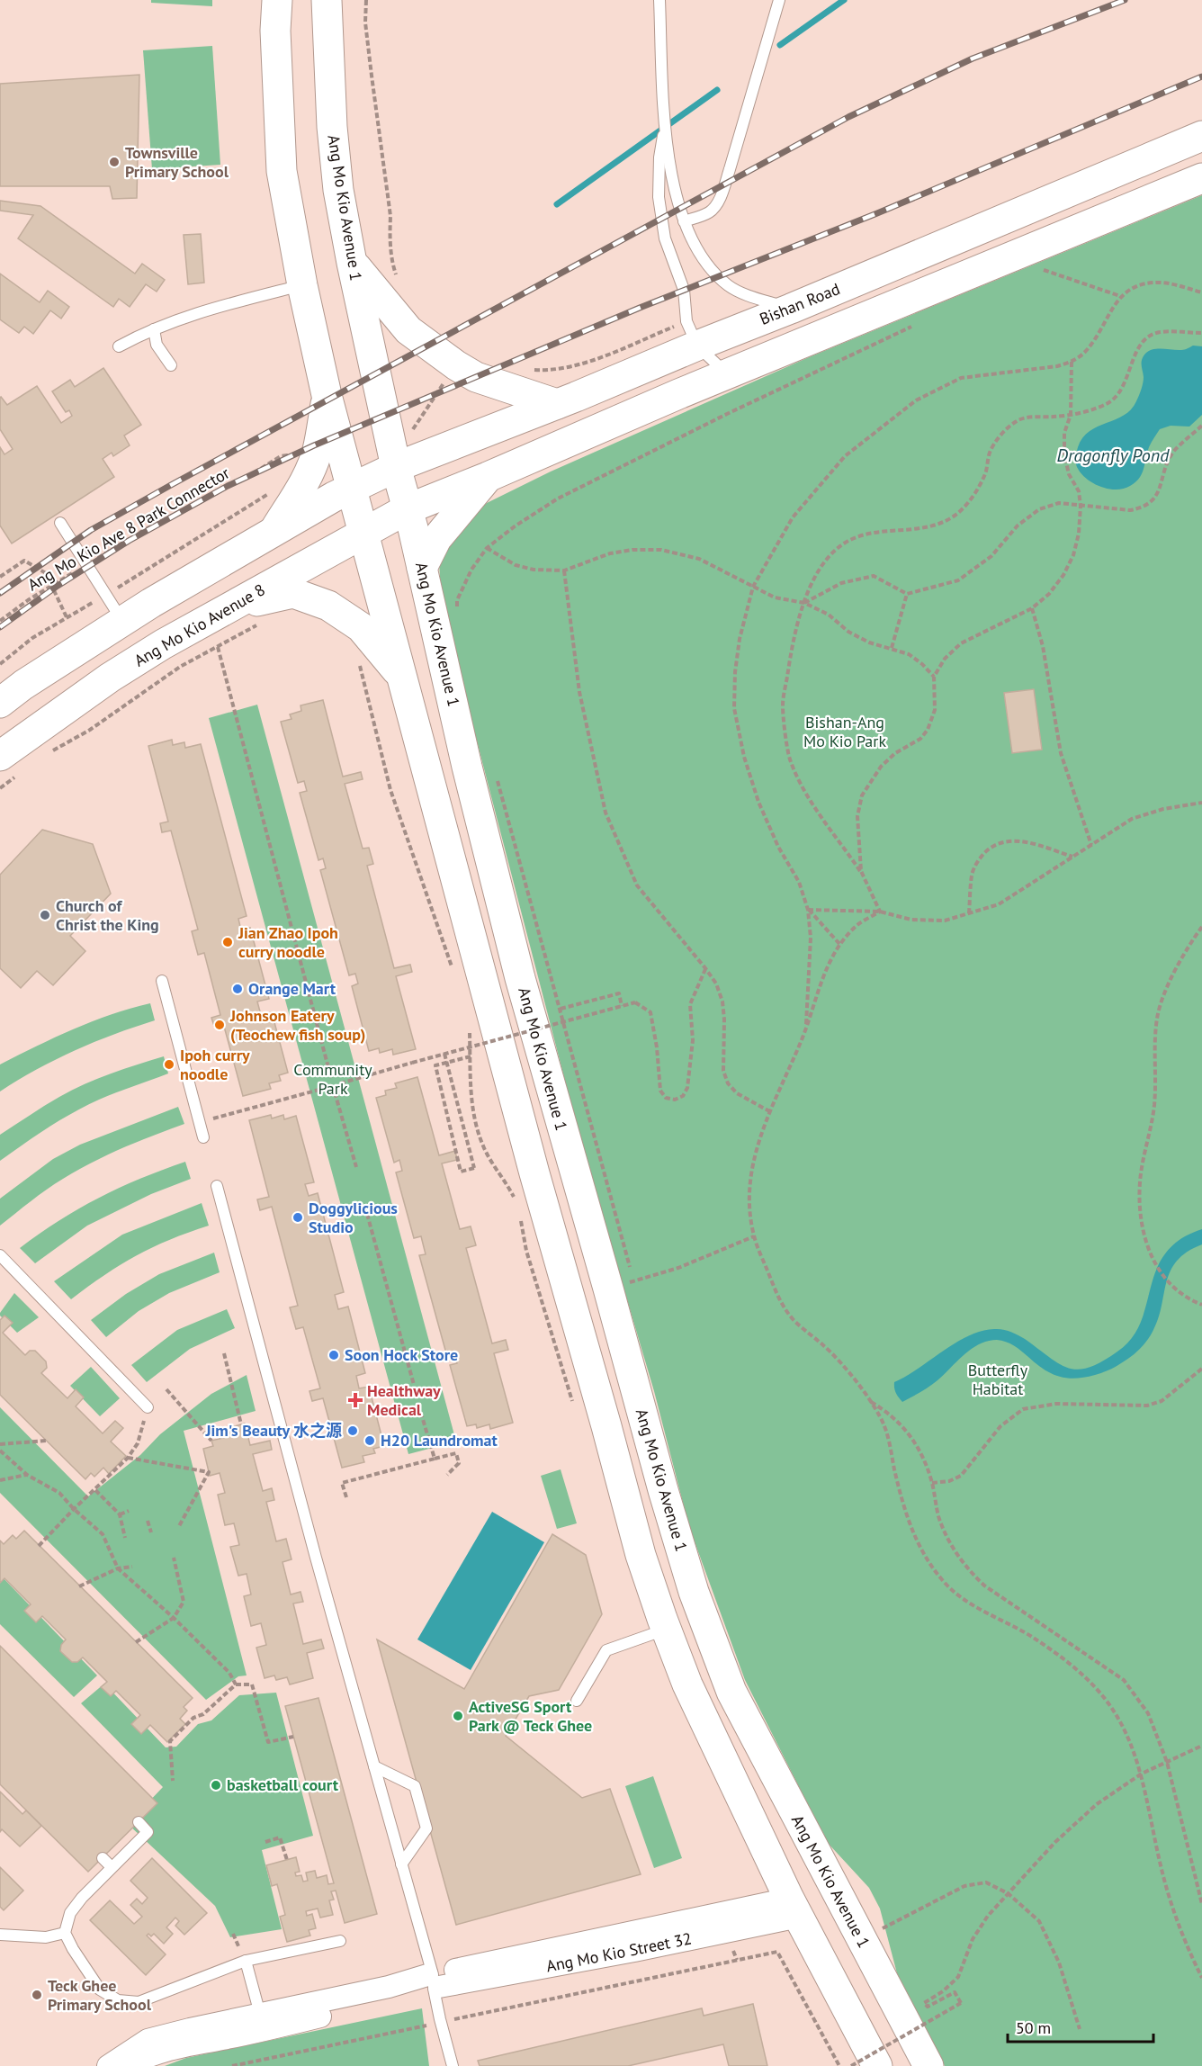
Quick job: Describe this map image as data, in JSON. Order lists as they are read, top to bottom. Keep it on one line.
{"streets":{"main road":["Ang Mo Kio Avenue 1","Bishan Road","Ang Mo Kio Avenue 8"],"street":["Ang Mo Kio Street 32"],"path":["Ang Mo Kio Ave 8 Park Connector"]},"crossings":[["Ang Mo Kio Avenue 1","Bishan Road"],["Ang Mo Kio Avenue 1","Ang Mo Kio Avenue 8"]],"water":["Dragonfly Pond"],"parks":["Bishan-Ang Mo Kio Park","Community Park","Butterfly Habitat"],"places":{"other":["Townsville Primary School","Church of Christ the King","Jian Zhao Ipoh curry noodle","Orange Mart","Johnson Eatery (Teochew fish soup)","Ipoh curry noodle","Doggylicious Studio","Soon Hock Store","Jim's Beauty 水之源","H20 Laundromat","ActiveSG Sport Park @ Teck Ghee","basketball court","Teck Ghee Primary School"],"health":["Healthway Medical"]},"scale_bar":"50 m"}
